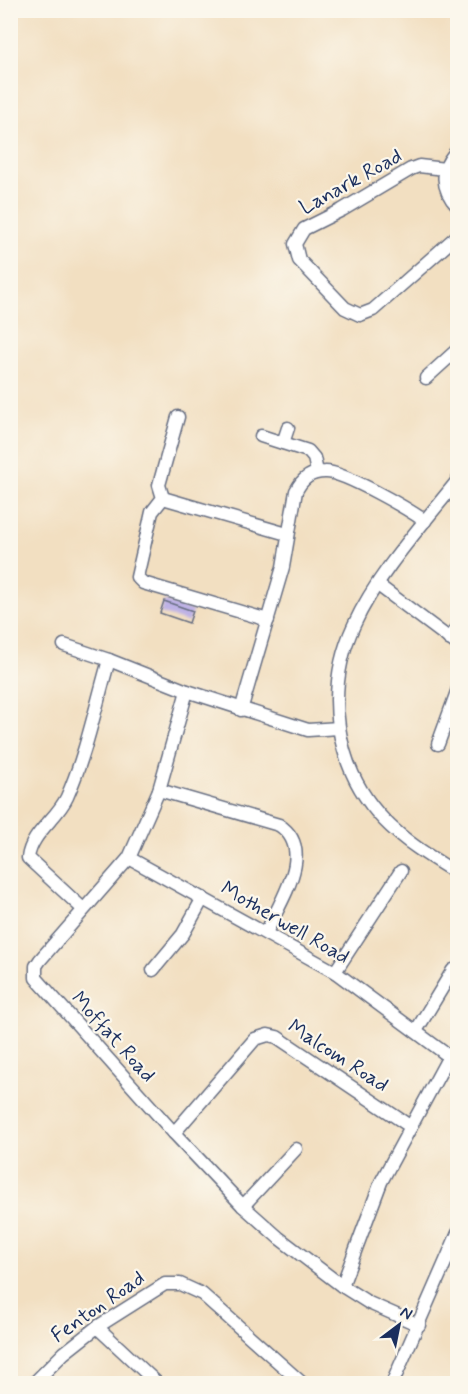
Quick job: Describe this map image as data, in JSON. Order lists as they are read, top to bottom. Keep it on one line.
{"streets":{"street":["Lanark Road","Motherwell Road","Moffat Road","Malcom Road","Fenton Road"]},"crossings":[["Motherwell Road","Moffat Road"],["Moffat Road","Malcom Road"]],"north":"top right"}
